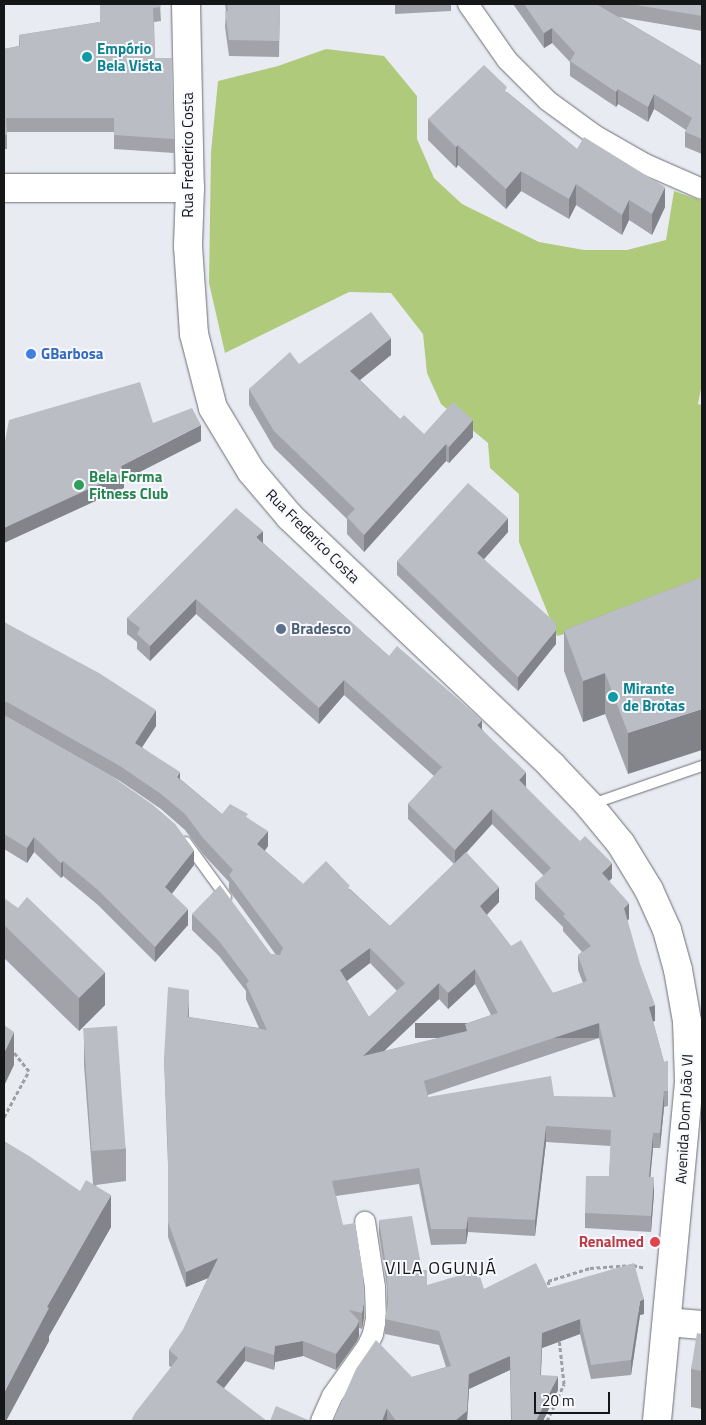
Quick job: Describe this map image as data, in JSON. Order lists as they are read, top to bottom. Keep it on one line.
{"streets":{"main road":["Rua Frederico Costa","Avenida Dom João VI"]},"crossings":[["Rua Frederico Costa","Avenida Dom João VI"]],"districts":["VILA OGUNJÁ"],"places":["Empório Bela Vista","GBarbosa","Bela Forma Fitness Club","Bradesco","Mirante de Brotas","Renalmed"],"scale_bar":"20 m"}
